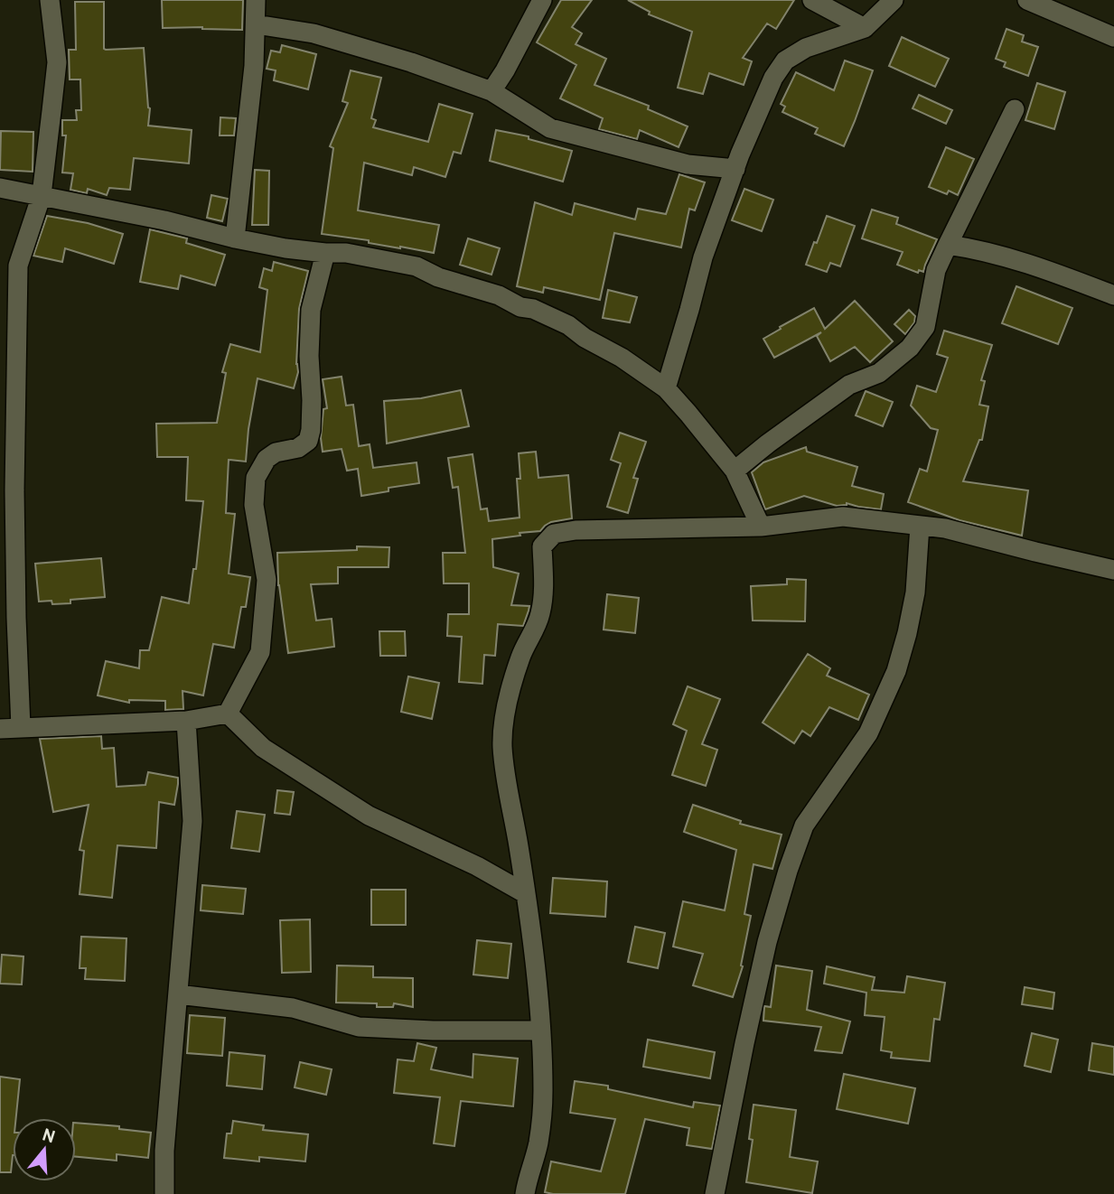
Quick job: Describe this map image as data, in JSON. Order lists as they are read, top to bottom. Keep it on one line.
{"north":"top"}
